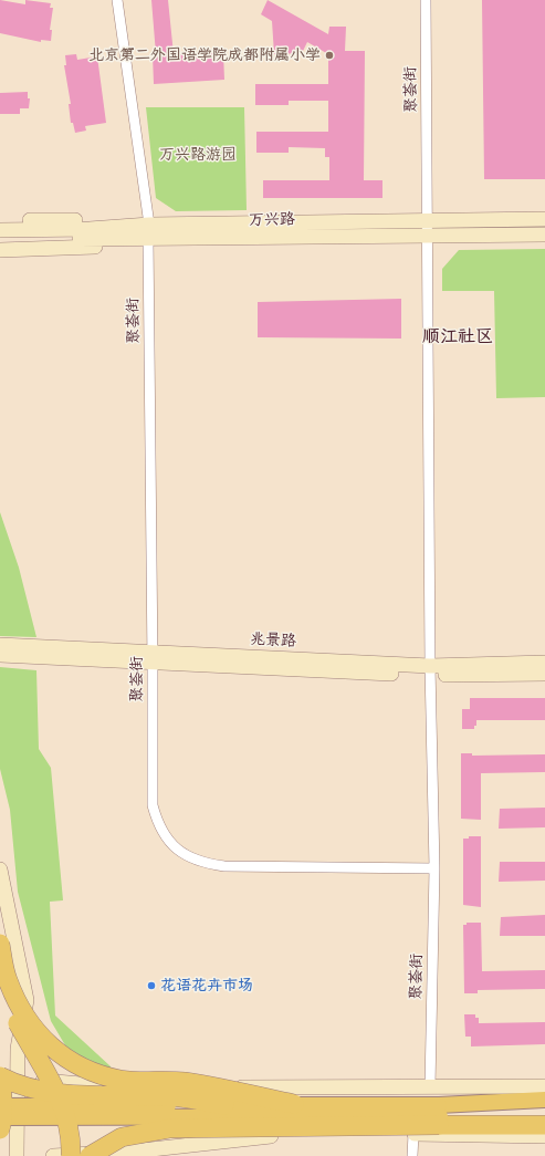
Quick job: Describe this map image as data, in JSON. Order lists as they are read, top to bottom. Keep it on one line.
{"streets":{"street":["聚荟街","万兴路","兆景路"]},"crossings":[["聚荟街","万兴路"],["聚荟街","兆景路"]],"districts":["顺江社区"],"parks":["万兴路游园"],"places":["北京第二外国语学院成都附属小学","花语花卉市场"]}
